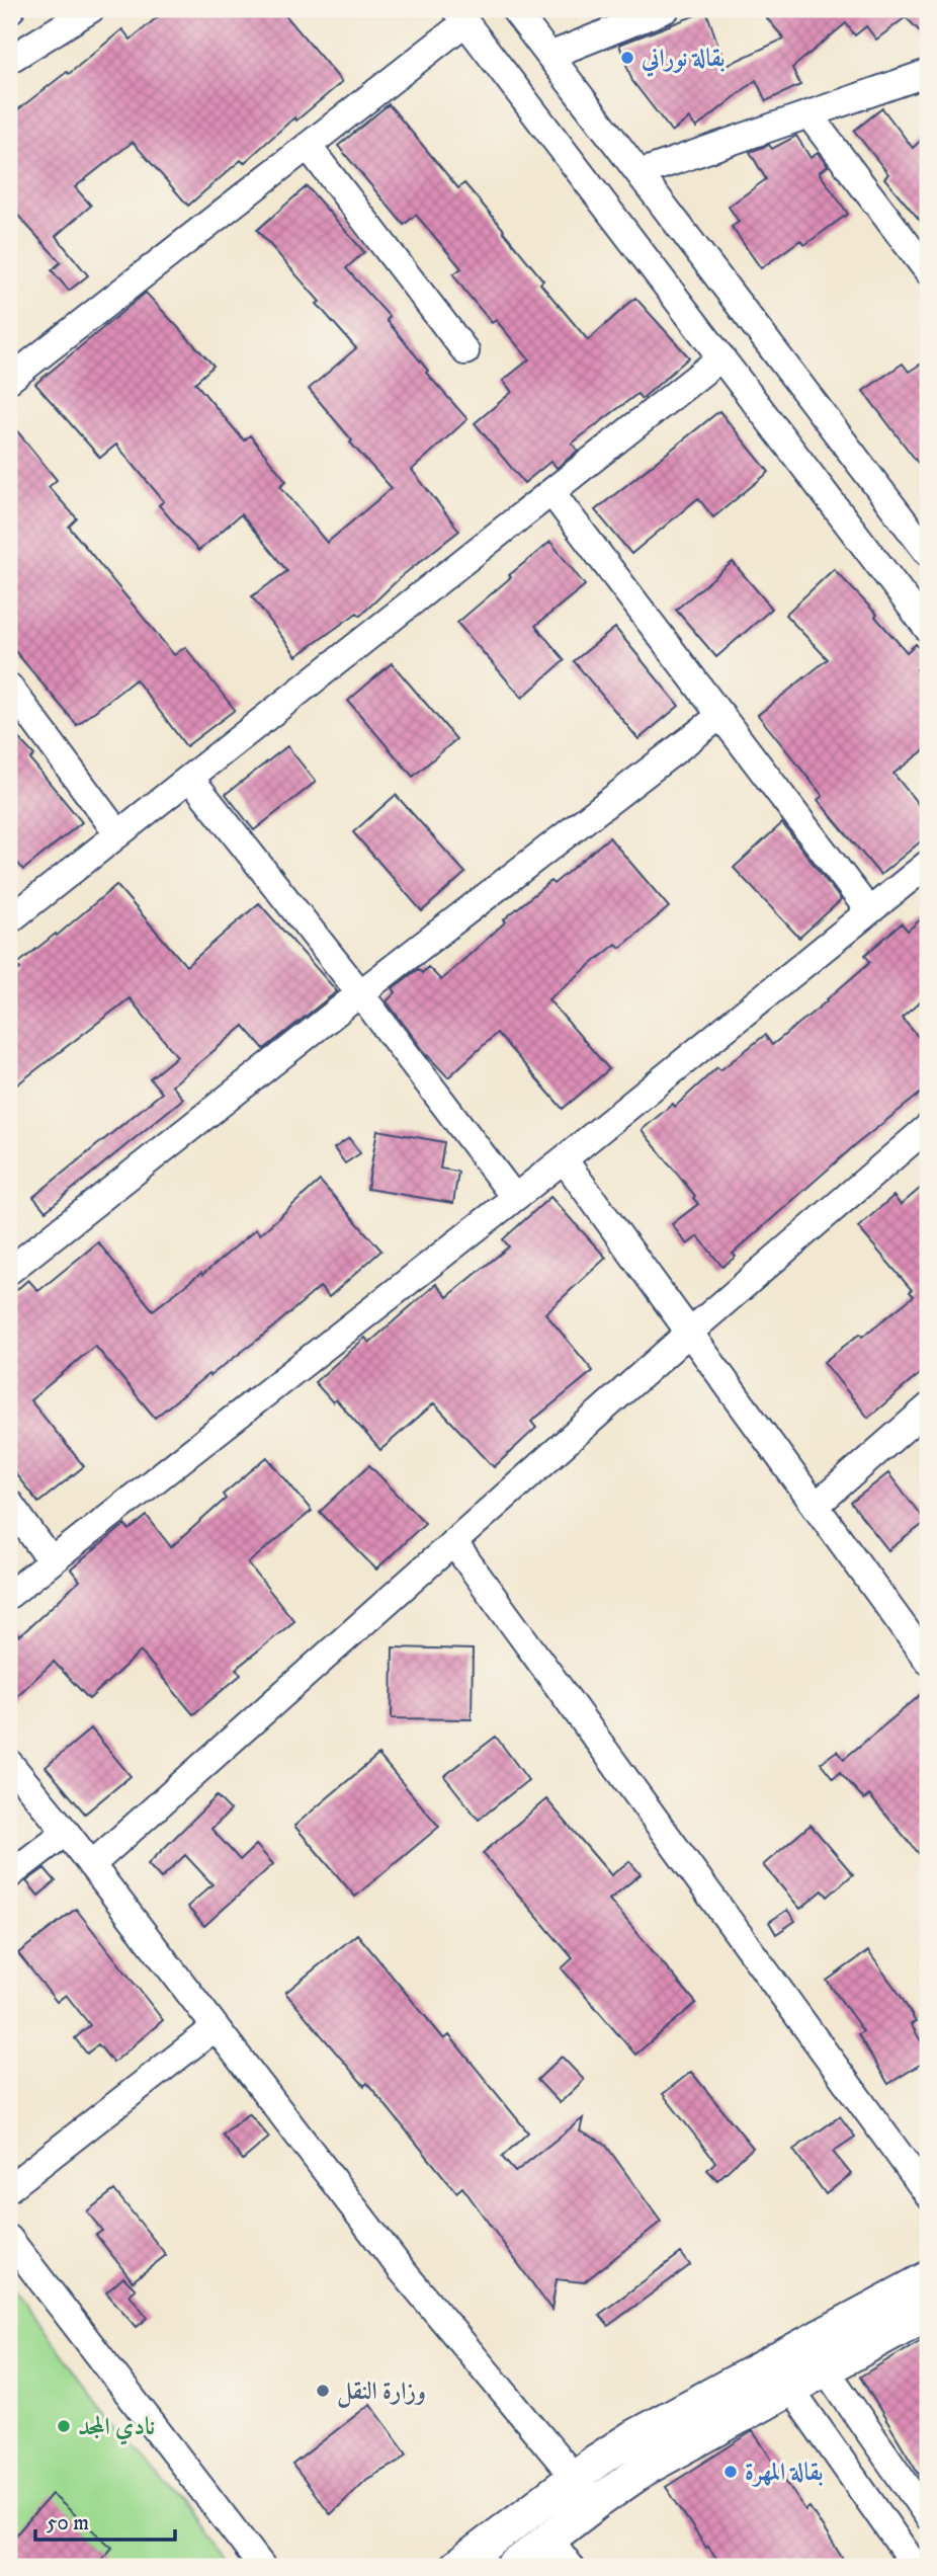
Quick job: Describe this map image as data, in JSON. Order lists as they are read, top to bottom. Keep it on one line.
{"places":["بقالة نوراني","وزارة النقل","نادي المجد","بقالة المهرة"],"scale_bar":"50 m"}
